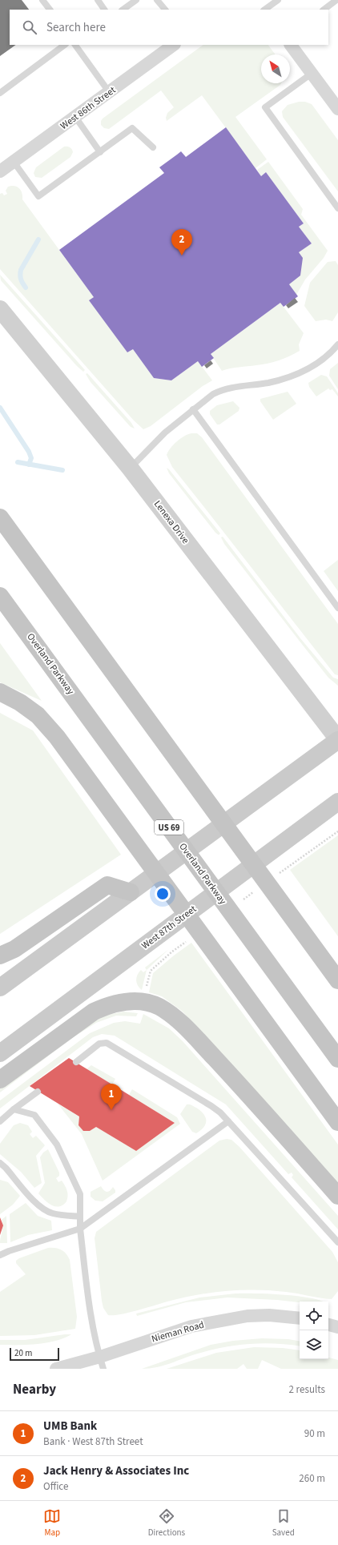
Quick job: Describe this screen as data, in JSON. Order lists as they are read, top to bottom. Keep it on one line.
{"streets":{"highway":["Overland Parkway","US 69"],"main road":["West 87th Street"],"street":["West 86th Street","Lenexa Drive","Nieman Road"]},"scale_bar":"20 m","north":"top left","page":{"search":"Search here","pins":["2","1"],"scale":"20 m","heading":["Nearby","2 results"],"list":[{"mark":"1","name":"UMB Bank","note":"Bank · West 87th Street","value":"90 m"},{"mark":"2","name":"Jack Henry & Associates Inc","note":"Office","value":"260 m"}],"nav":["Map","Directions","Saved"]}}
